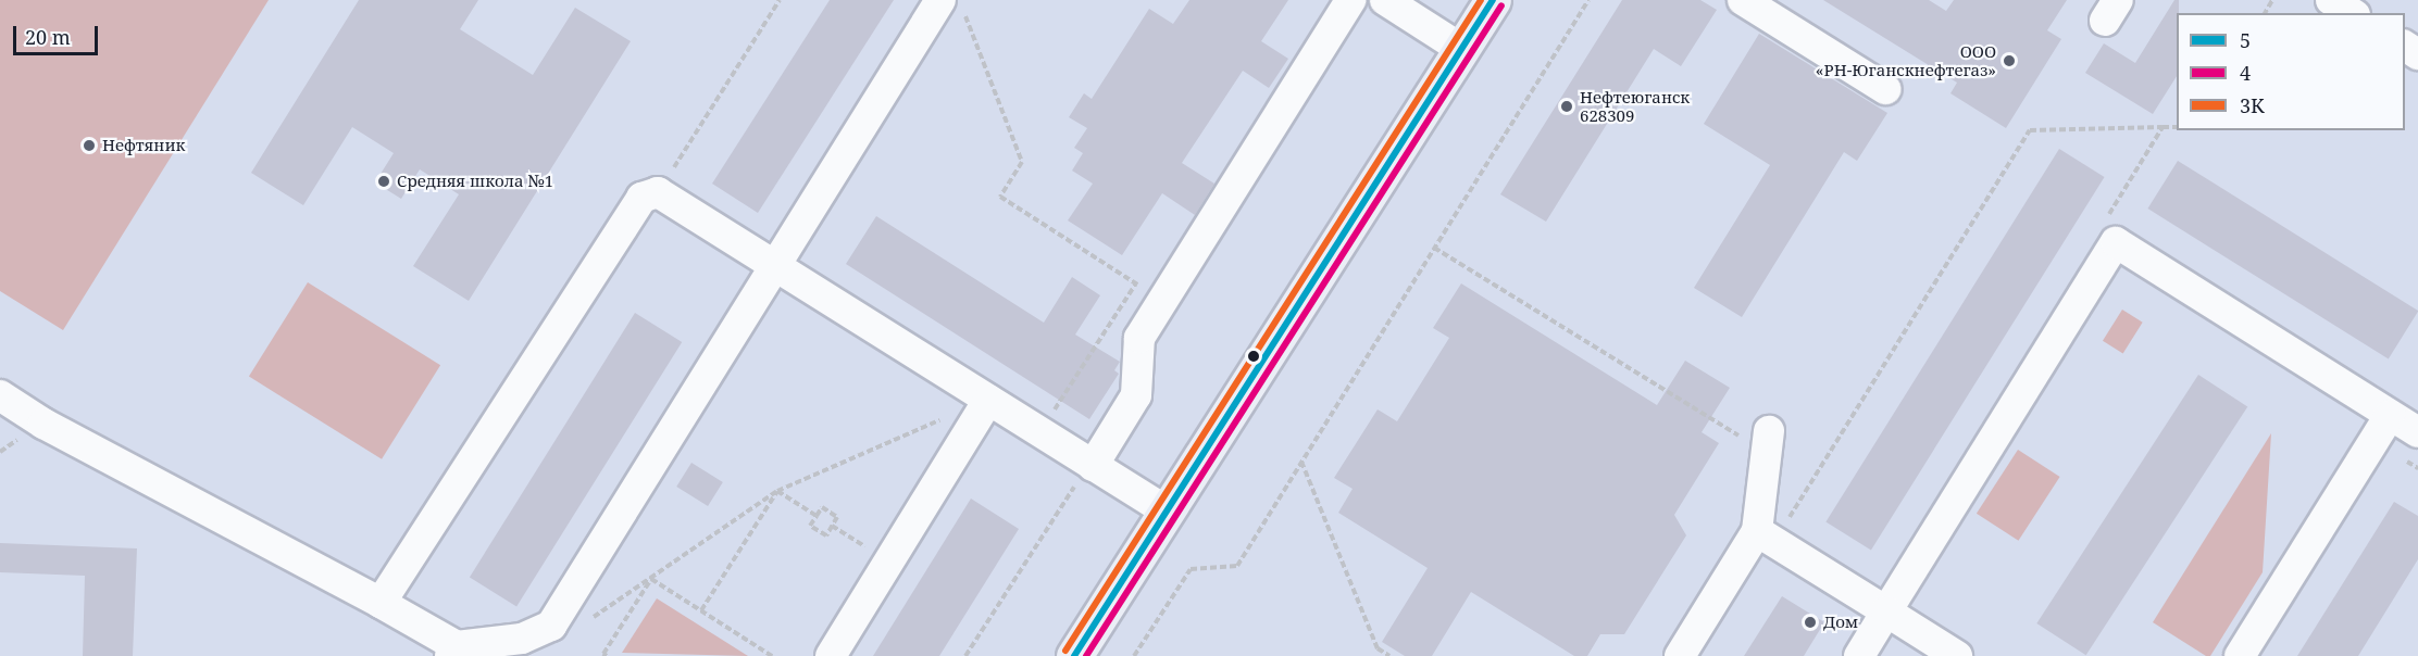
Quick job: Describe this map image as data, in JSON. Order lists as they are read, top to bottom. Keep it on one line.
{"places":["ООО «РН-Юганскнефтегаз»","Нефтеюганск 628309","Нефтяник","Средняя школа №1","Дом"],"lines":["transit line 5","transit line 3К","transit line 4"],"legend":["5","4","3К"],"scale_bar":"20 m"}
